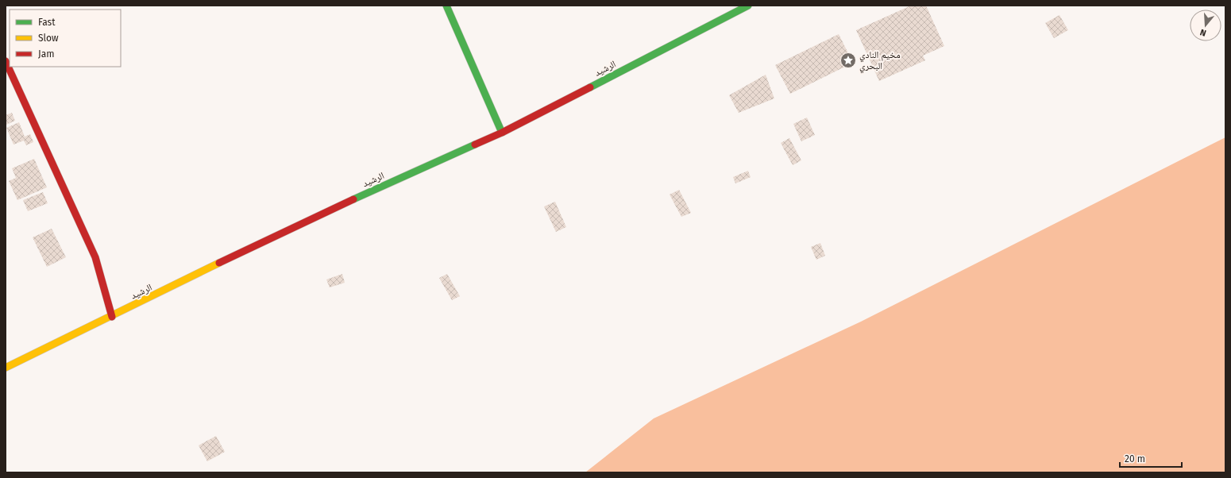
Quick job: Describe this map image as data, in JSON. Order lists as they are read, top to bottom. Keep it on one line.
{"streets":{"main road":["الرشيد"]},"places":{"place":["مخيم النادي البحري"]},"legend":["Fast","Slow","Jam"],"scale_bar":"20 m","north":"bottom"}
